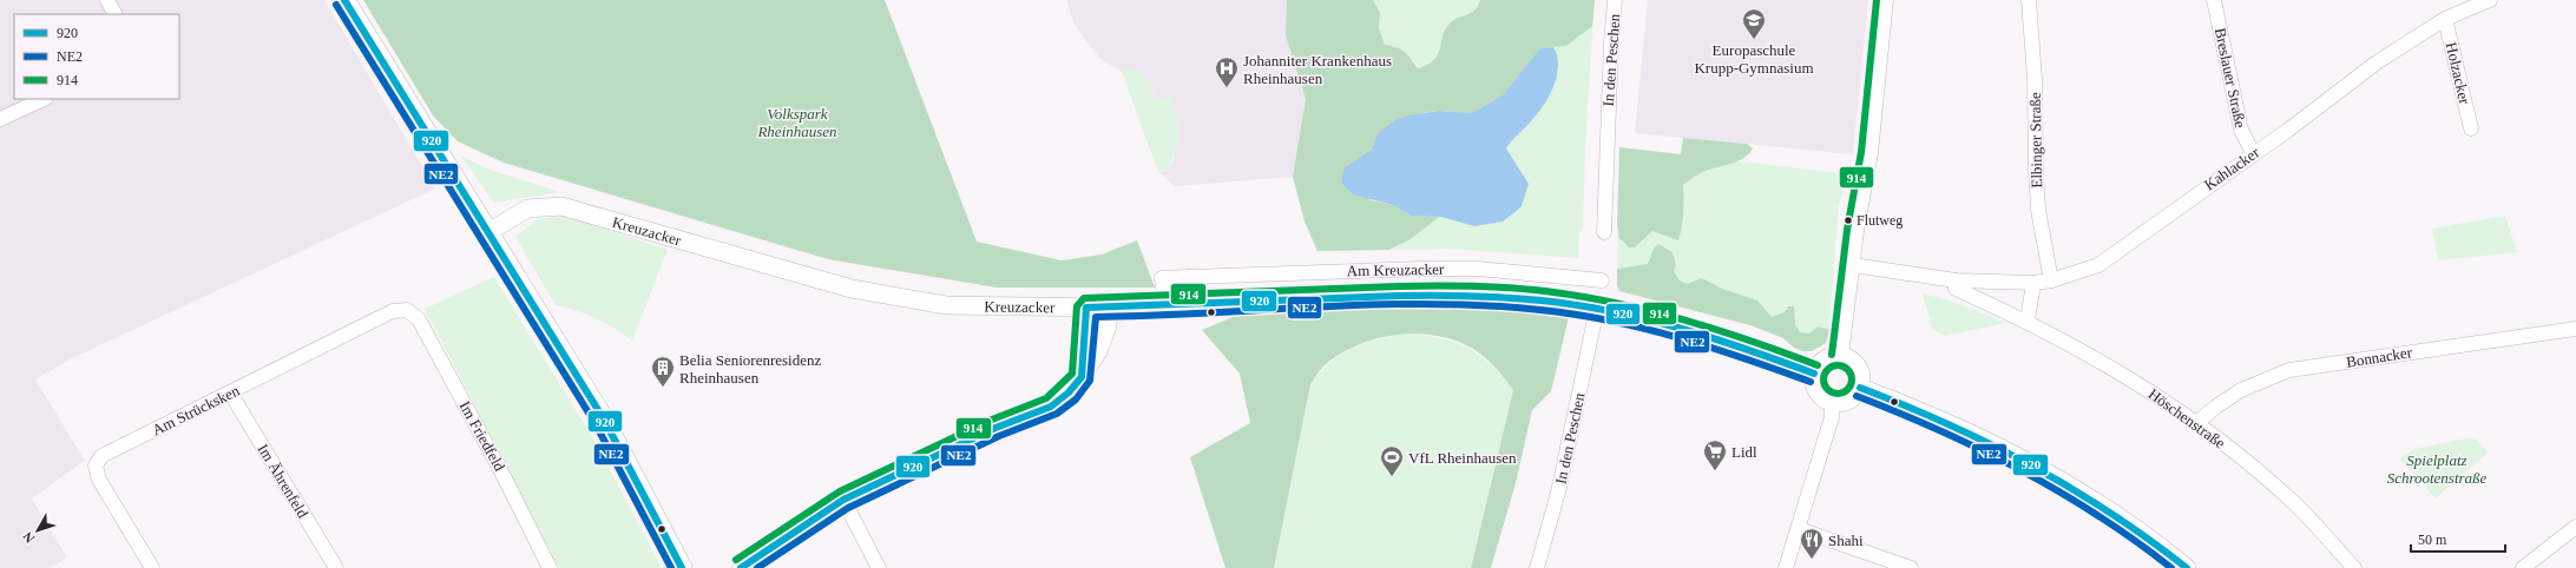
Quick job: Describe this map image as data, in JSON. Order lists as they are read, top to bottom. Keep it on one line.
{"streets":{"street":["In den Peschen","Holzacker","Breslauer Straße","Elbinger Straße","Kahlacker","Kreuzacker","Am Kreuzacker","Bonnacker","Am Strücksken","Höschenstraße","Im Friedfeld","Im Ährenfeld"]},"crossings":[["In den Peschen","Kreuzacker"],["Holzacker","Kahlacker"],["Breslauer Straße","Kahlacker"],["Elbinger Straße","Kahlacker"],["Kreuzacker","Am Kreuzacker"],["Bonnacker","Höschenstraße"],["Am Strücksken","Im Friedfeld"],["Am Strücksken","Im Ährenfeld"]],"parks":["Volkspark Rheinhausen","Spielplatz Schrootenstraße"],"places":{"school or university":["Europaschule Krupp-Gymnasium"],"hospital":["Johanniter Krankenhaus Rheinhausen"],"other":["Flutweg"],"building":["Belia Seniorenresidenz Rheinhausen"],"supermarket":["Lidl"],"sports":["VfL Rheinhausen"],"restaurant":["Shahi"]},"lines":["transit line 920","transit line 914","transit line NE2"],"legend":["920","NE2","914"],"scale_bar":"50 m","north":"bottom left"}
